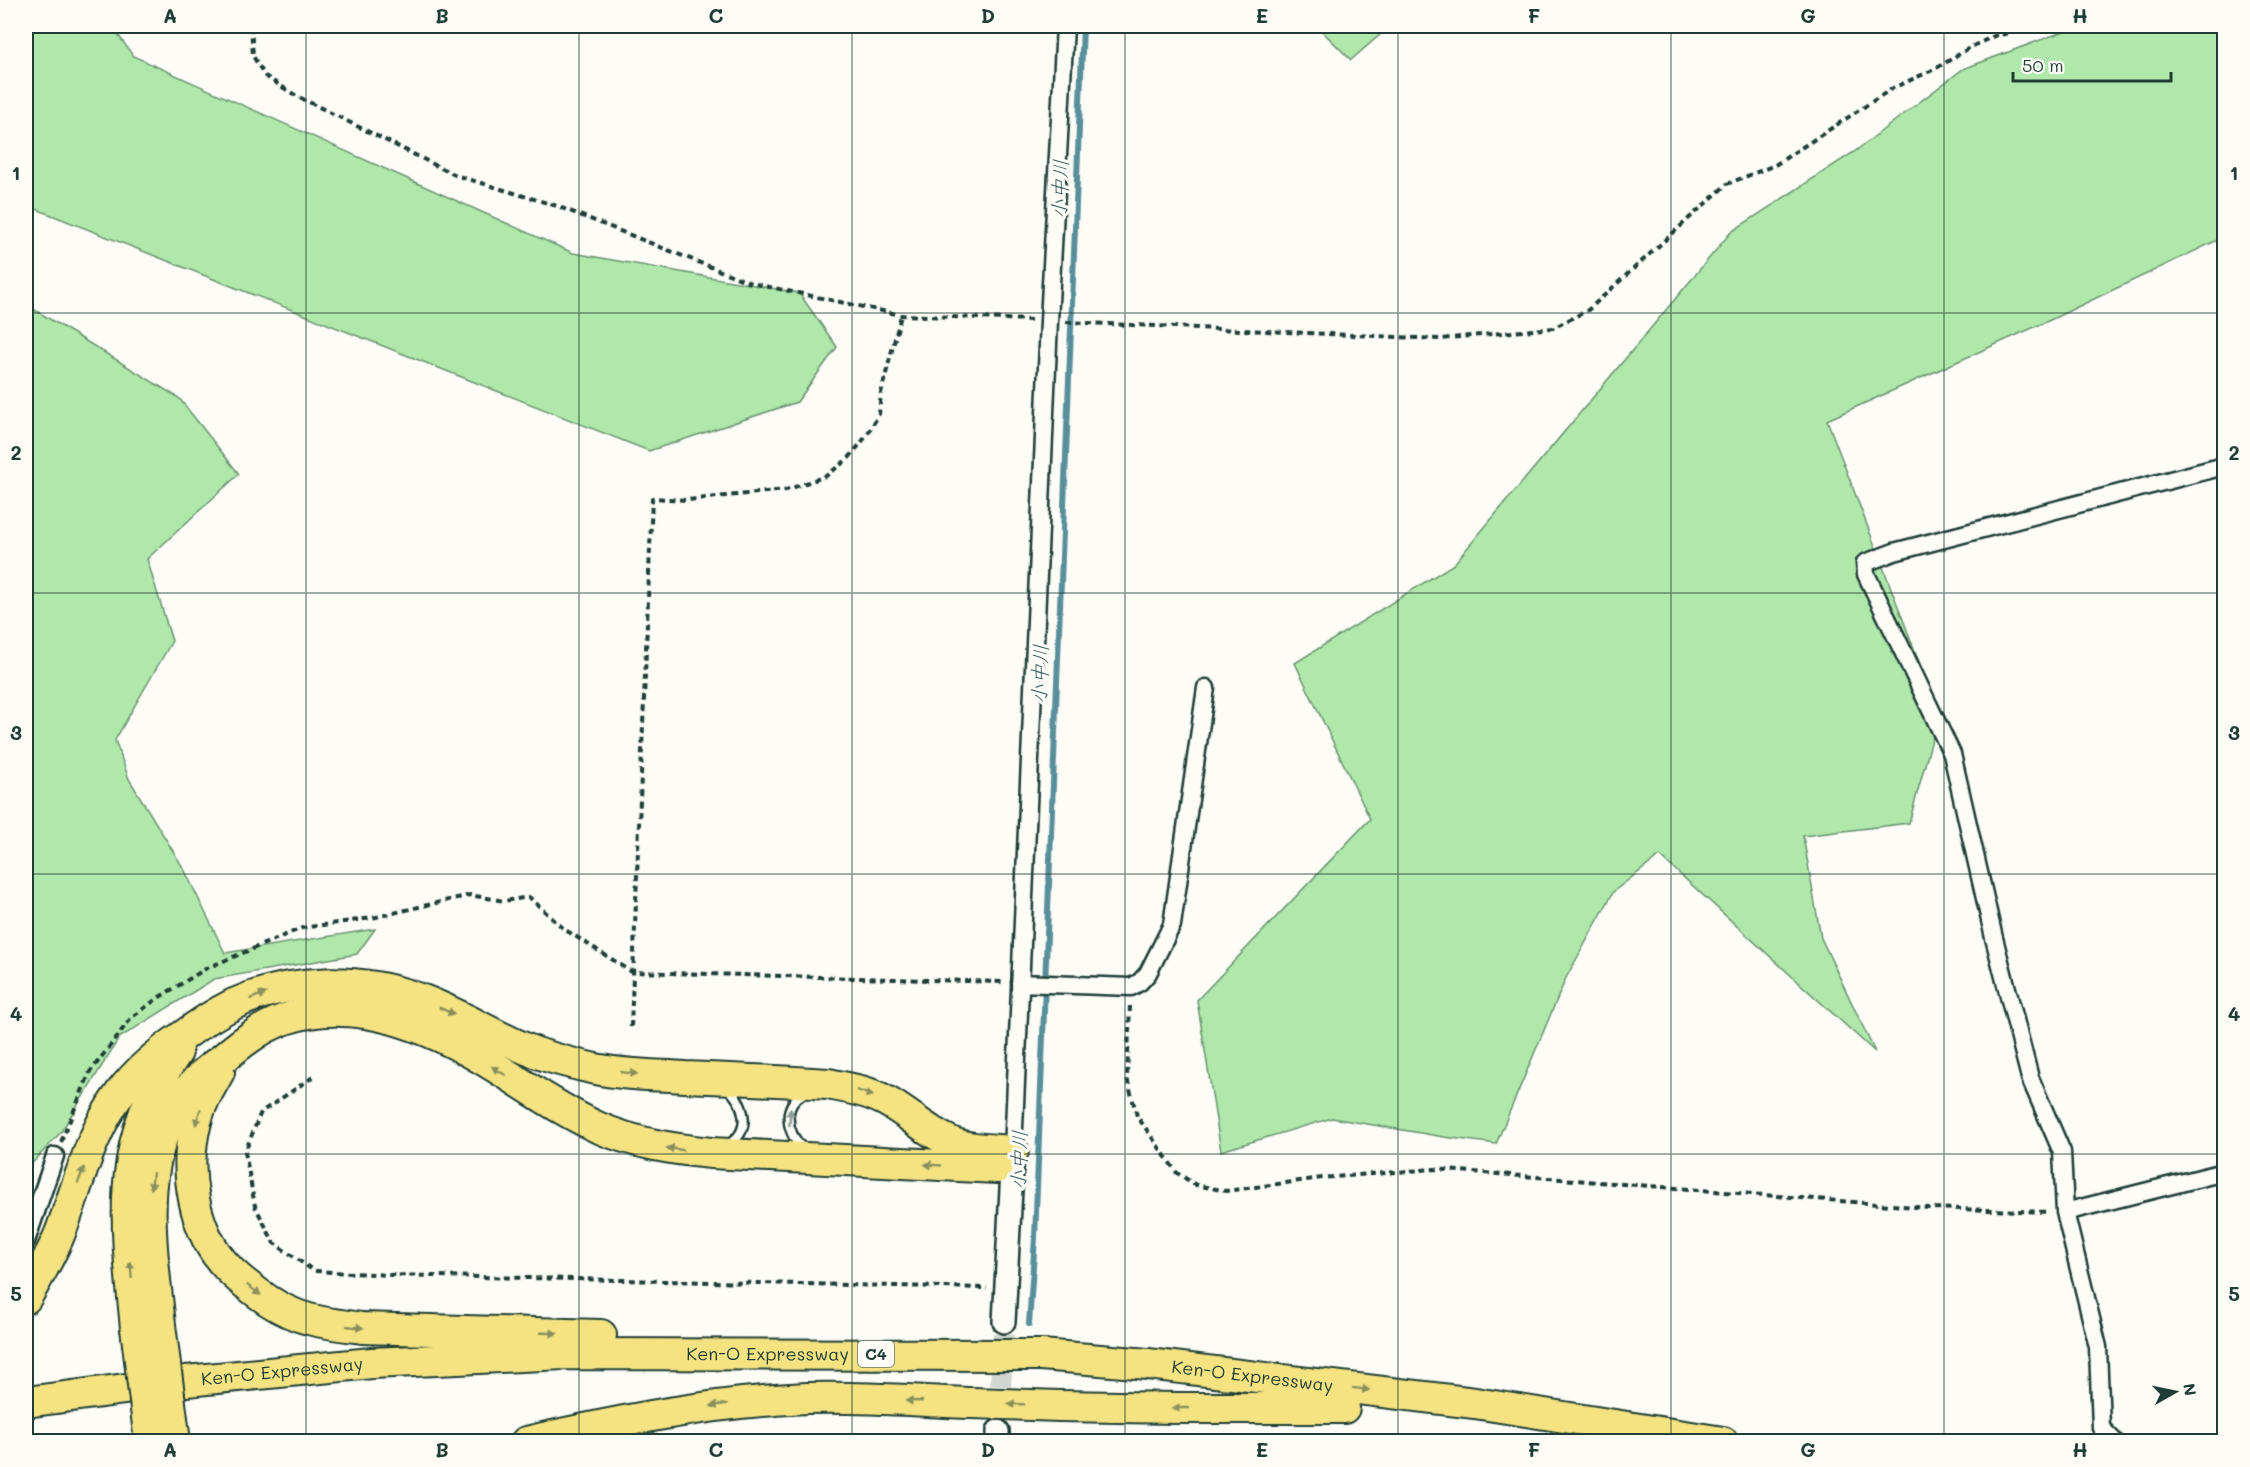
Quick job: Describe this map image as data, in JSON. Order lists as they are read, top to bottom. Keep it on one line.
{"streets":{"highway":["Ken-O Expressway","C4"]},"water":["小中川"],"scale_bar":"50 m","north":"right","grid":{"columns":["A","B","C","D","E","F","G","H"],"rows":["1","2","3","4","5"]}}
